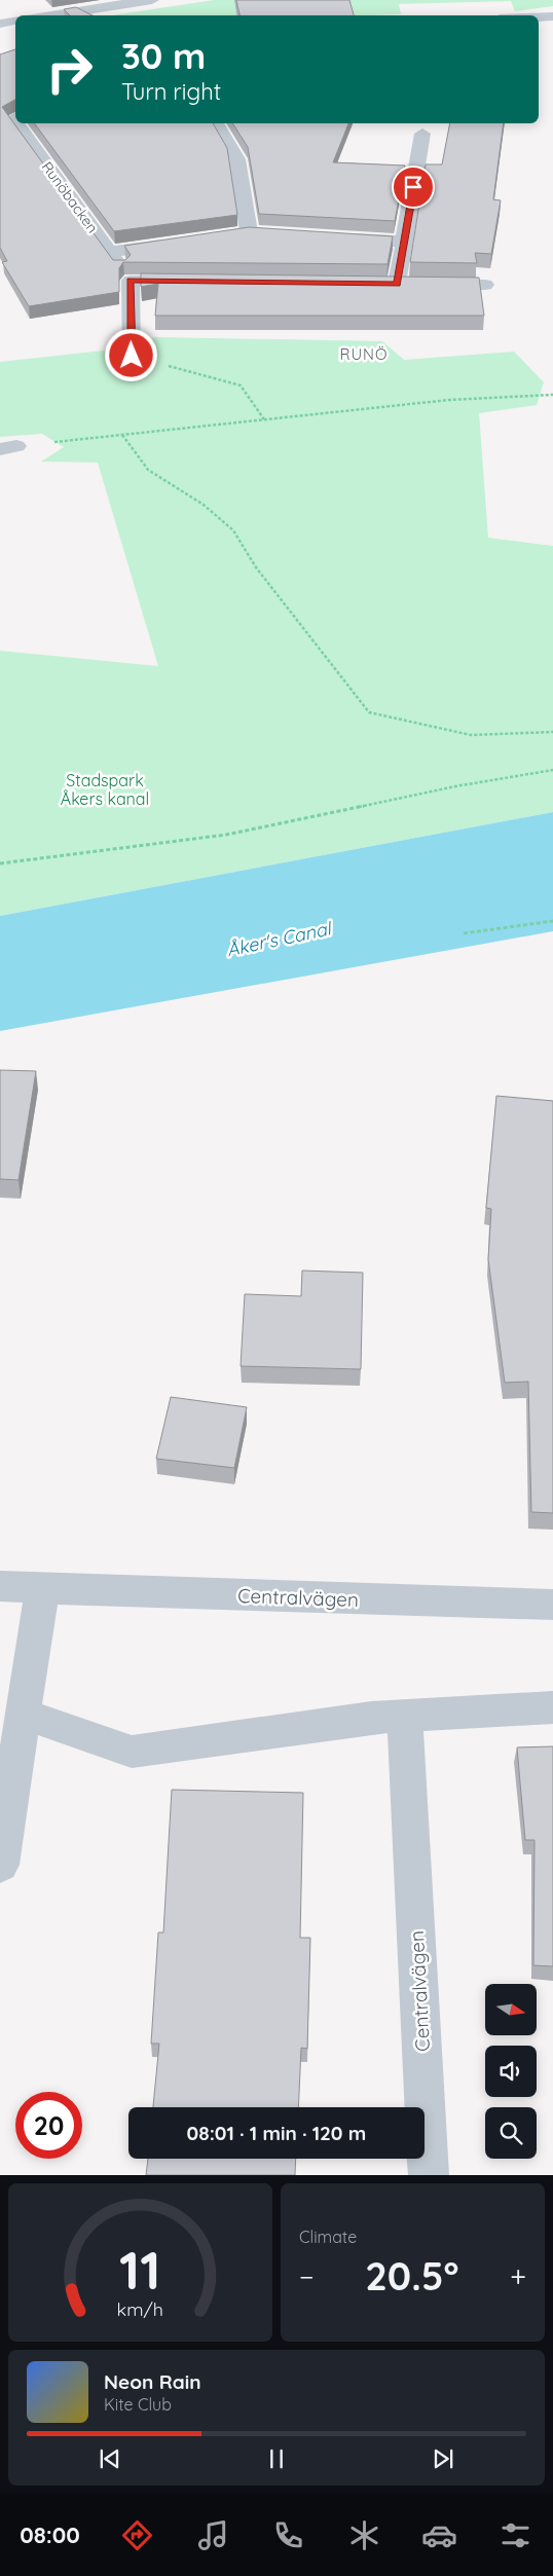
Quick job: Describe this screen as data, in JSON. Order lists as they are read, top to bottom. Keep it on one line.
{"streets":{"street":["Runöbacken","Centralvägen"]},"districts":["RUNÖ"],"water":["Åker's Canal"],"parks":["Stadspark Åkers kanal"],"north":"right","page":{"turn":["30 m","Turn right"],"limit":"20","trip":"08:01 · 1 min · 120 m","tile":"Climate","heat":["−","20.5°","+"],"song":["Neon Rain","Kite Club"],"tabs":"08:00","gauge":["11","km/h"]}}
